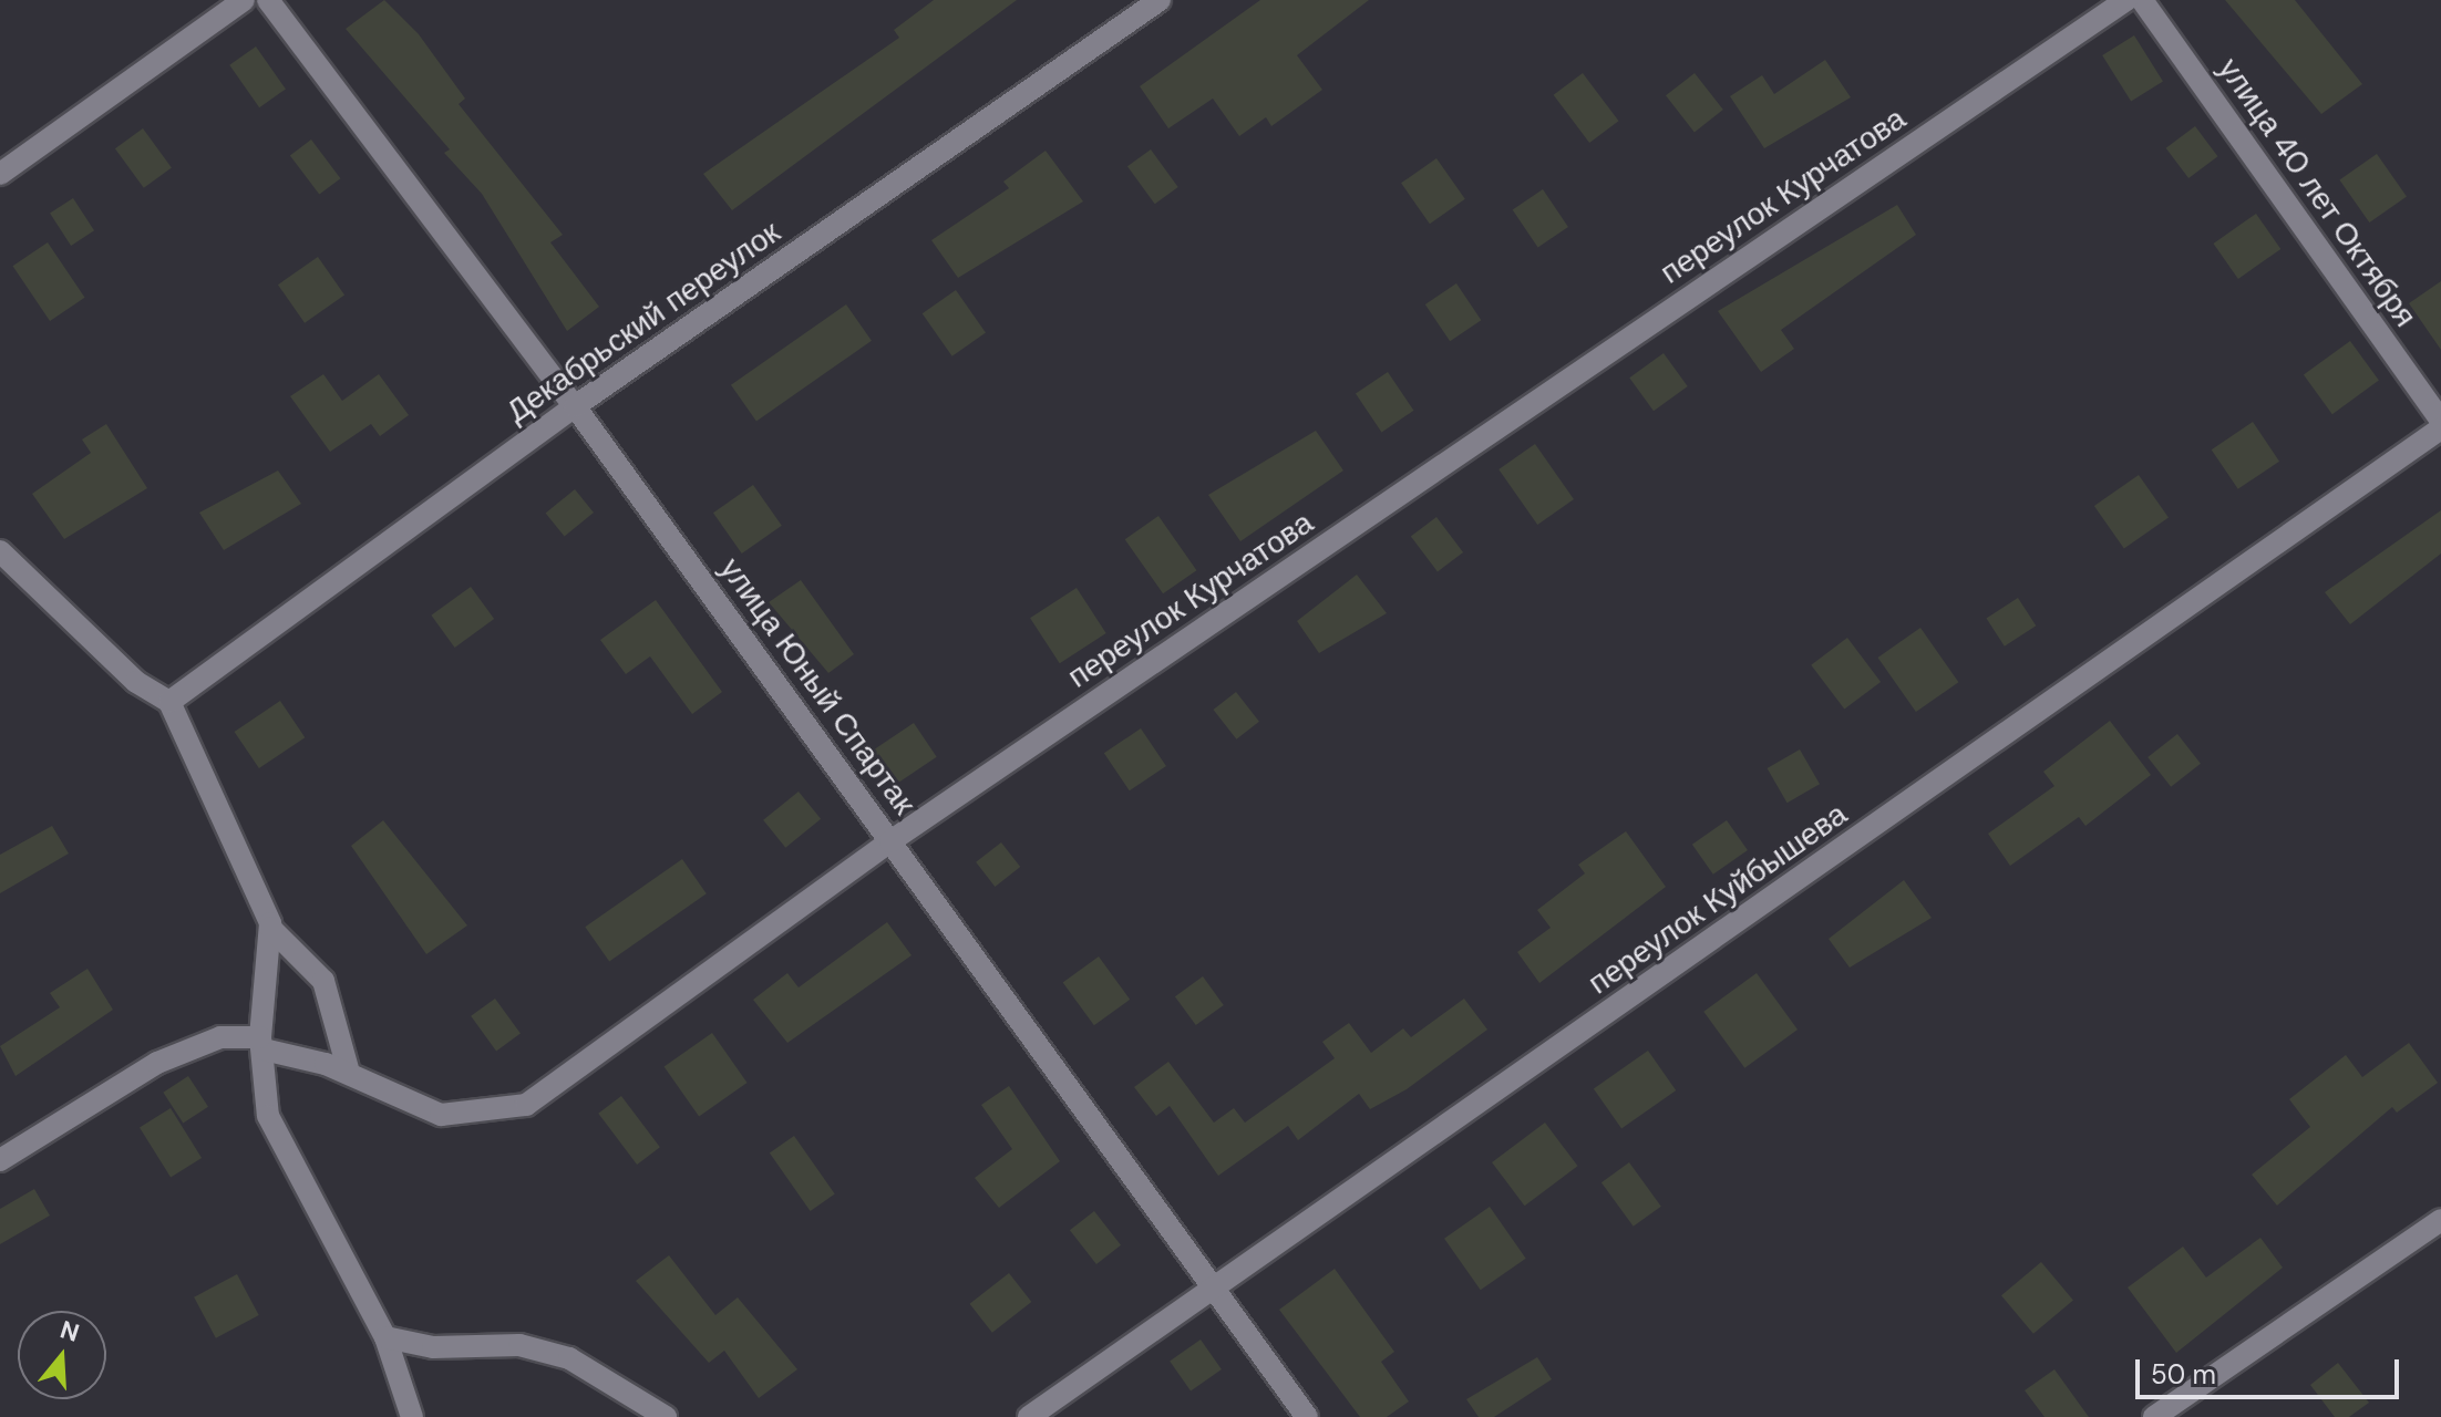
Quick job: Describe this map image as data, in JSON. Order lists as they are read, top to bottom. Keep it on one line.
{"streets":{"street":["улица 40 лет Октября","переулок Курчатова","Декабрьский переулок","улица Юный Спартак","переулок Куйбышева"]},"crossings":[["переулок Курчатова","улица Юный Спартак"],["Декабрьский переулок","улица Юный Спартак"],["улица Юный Спартак","переулок Куйбышева"]],"scale_bar":"50 m","north":"top"}
